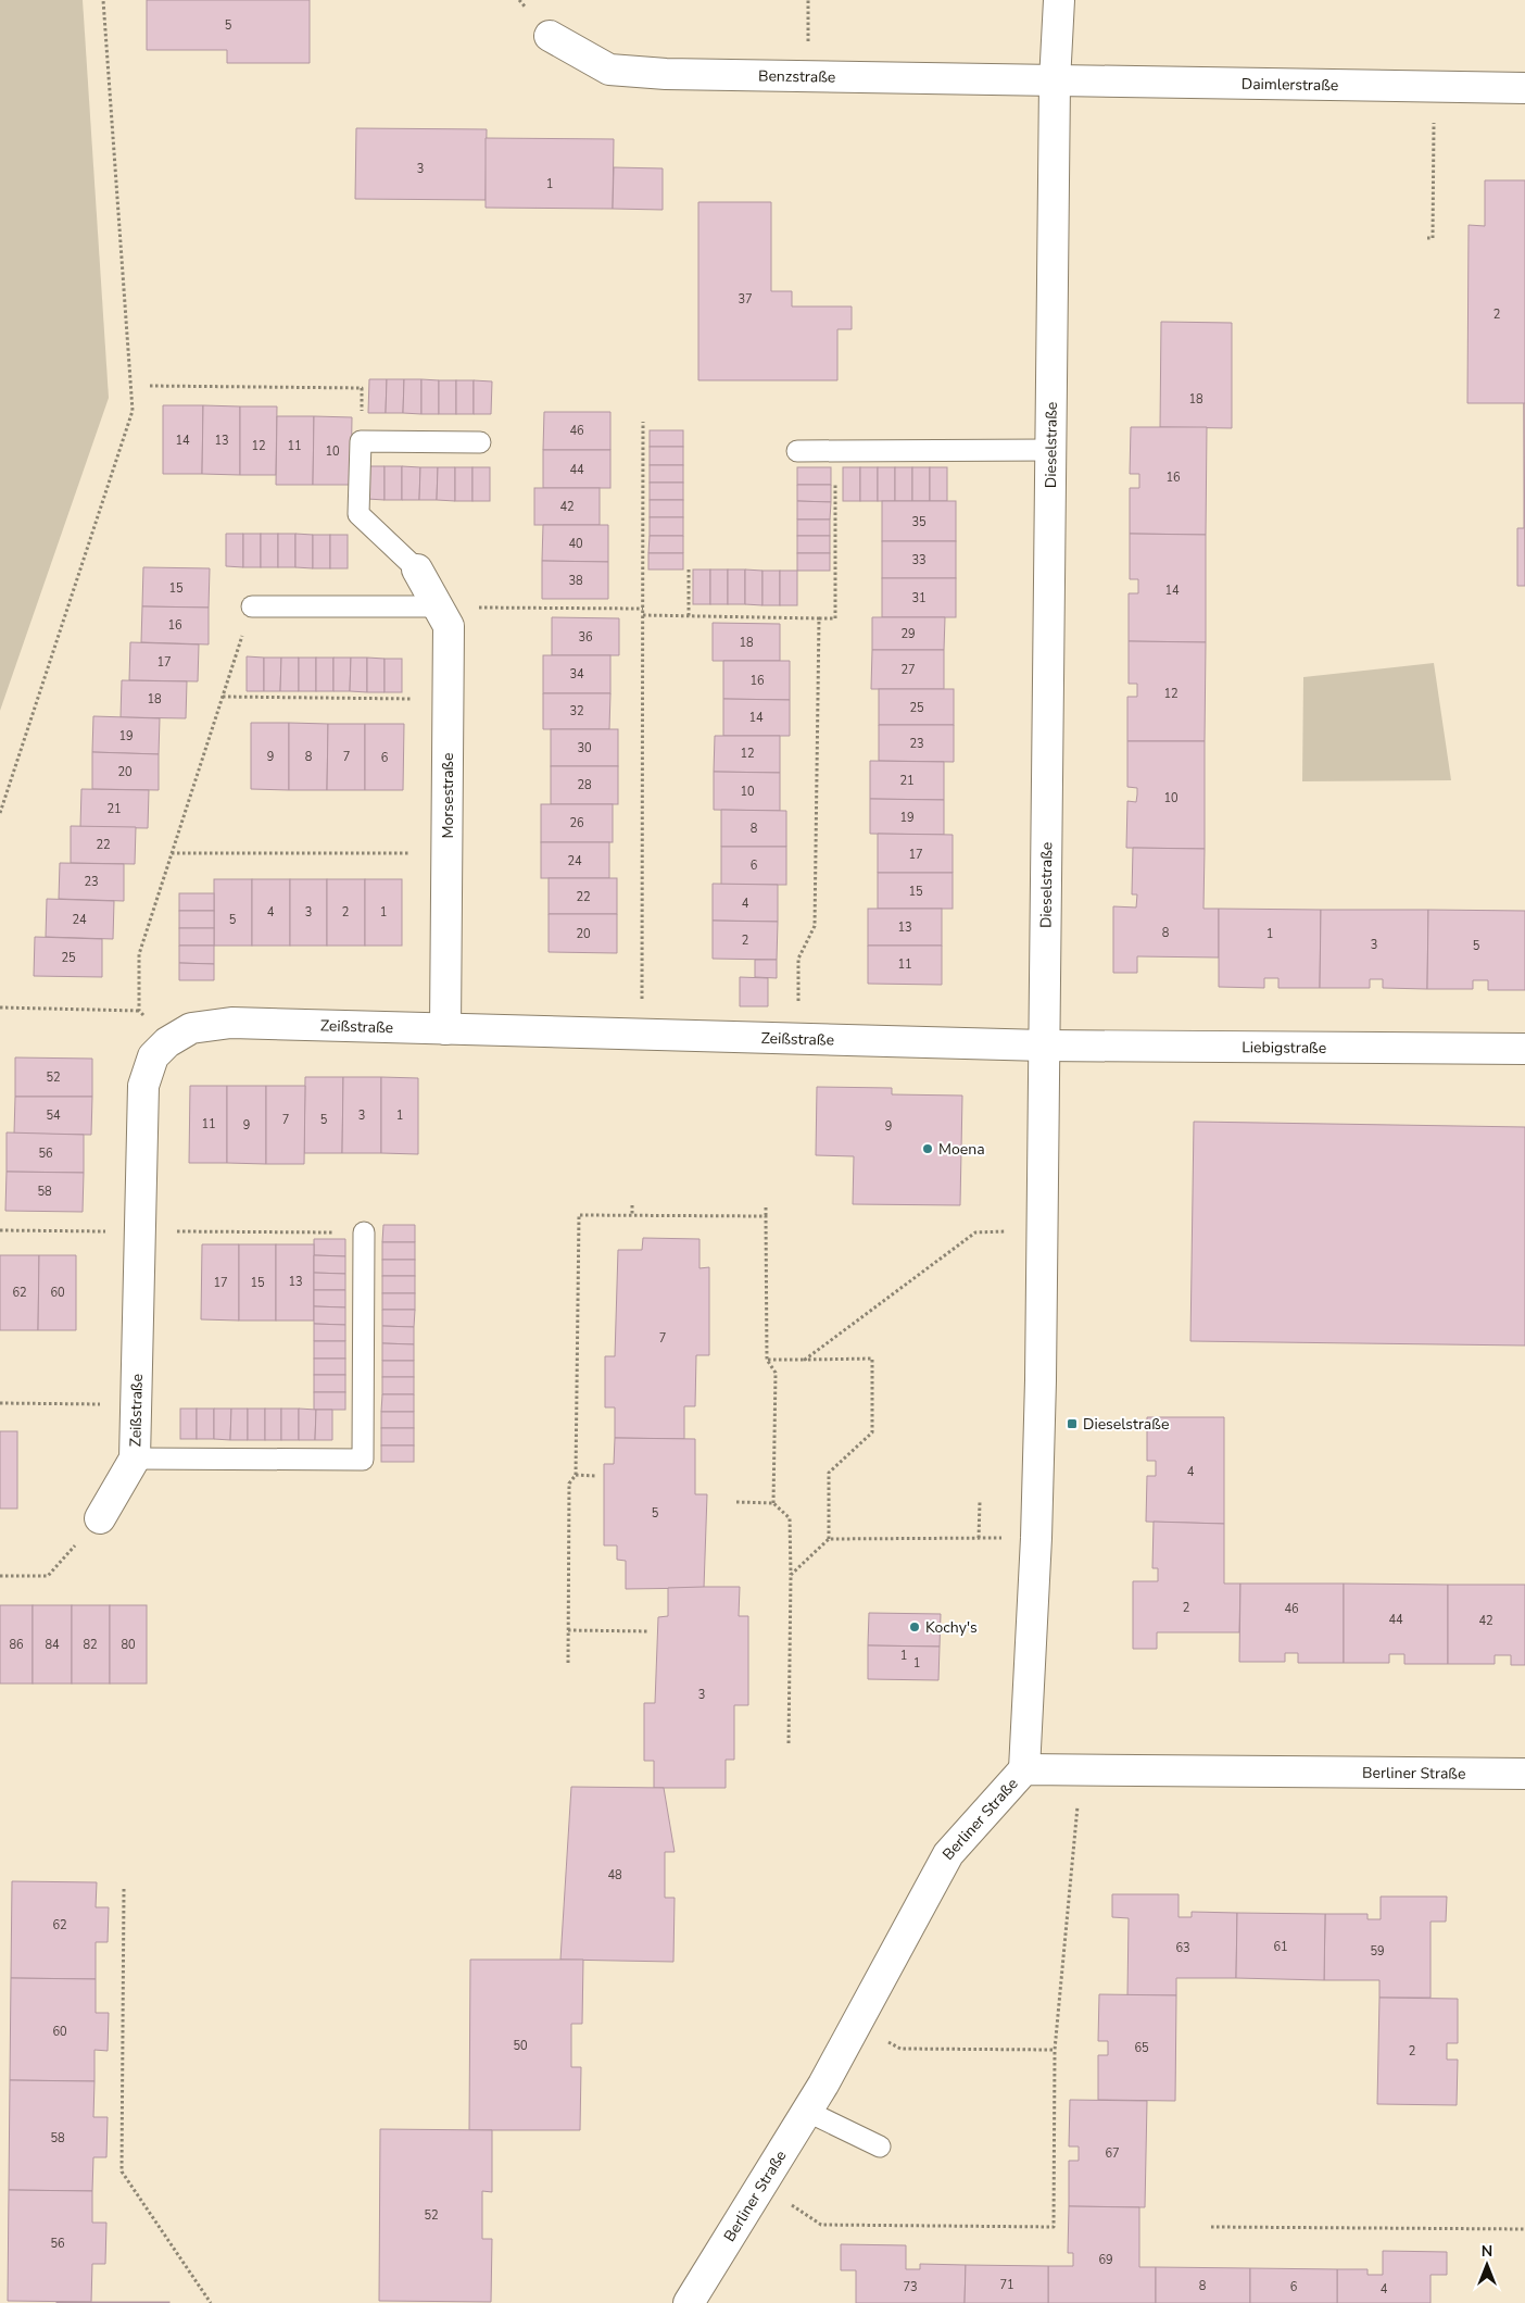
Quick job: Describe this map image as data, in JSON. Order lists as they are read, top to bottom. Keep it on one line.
{"streets":{"street":["Benzstraße","Daimlerstraße","Dieselstraße","Morsestraße","Zeißstraße","Liebigstraße","Berliner Straße"]},"crossings":[["Benzstraße","Daimlerstraße"],["Benzstraße","Dieselstraße"],["Daimlerstraße","Dieselstraße"],["Dieselstraße","Zeißstraße"],["Dieselstraße","Liebigstraße"],["Dieselstraße","Berliner Straße"],["Morsestraße","Zeißstraße"],["Zeißstraße","Liebigstraße"]],"places":{"other":["Moena","Kochy's"],"transit":["Dieselstraße"]},"house_numbers":["5","3","1","37","2","18","46","14","13","12","11","10","44","16","42","35","40","33","38","15","14","31","16","29","36","18","17","27","34","16","12","18","25","32","14","19","23","30","12","9","8","7","6","20","21","28","10","10","21","19","26","8","22","17","24","6","23","15","22","4","4","3","2","1","24","5","13","8","20","1","2","3","5","25","11","52","54","3","1","7","5","11","9","9","56","58","13","17","15","62","60","7","4","5","2","46","44","42","86","84","82","80","1","1","3","48","62","61","63","59","60","50","65","2","58","67","52","56","69","71","8","73","6","4"],"north":"top"}
